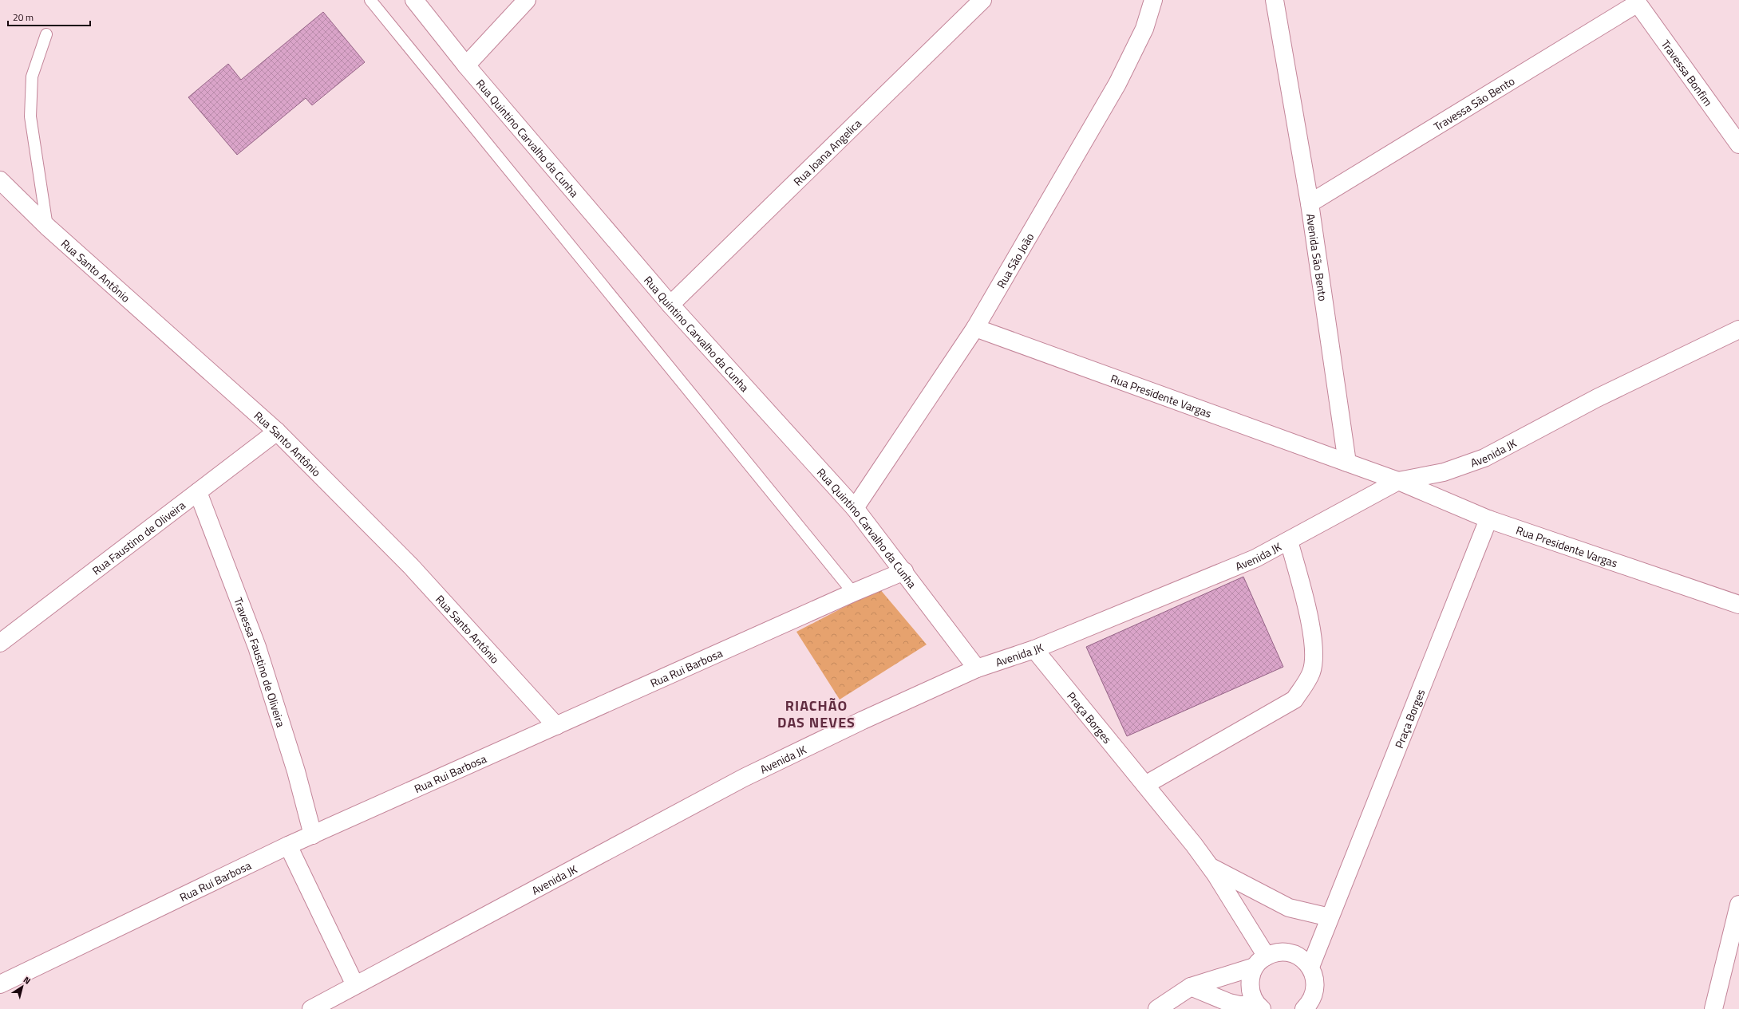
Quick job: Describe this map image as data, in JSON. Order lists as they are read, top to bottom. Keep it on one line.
{"streets":{"street":["Travessa Bonfim","Travessa São Bento","Rua Quintino Carvalho da Cunha","Rua Joana Angelica","Avenida São Bento","Rua São João","Rua Santo Antônio","Rua Presidente Vargas","Avenida JK","Rua Faustino de Oliveira","Travessa Faustino de Oliveira","Rua Rui Barbosa","Praça Borges"]},"crossings":[["Travessa Bonfim","Travessa São Bento"],["Travessa São Bento","Avenida São Bento"],["Rua Quintino Carvalho da Cunha","Rua Joana Angelica"],["Rua Quintino Carvalho da Cunha","Rua São João"],["Rua Quintino Carvalho da Cunha","Avenida JK"],["Rua Quintino Carvalho da Cunha","Rua Rui Barbosa"],["Avenida São Bento","Rua Presidente Vargas"],["Rua São João","Rua Presidente Vargas"],["Rua Santo Antônio","Rua Faustino de Oliveira"],["Rua Santo Antônio","Rua Rui Barbosa"],["Rua Presidente Vargas","Avenida JK"],["Rua Presidente Vargas","Praça Borges"],["Avenida JK","Praça Borges"],["Rua Faustino de Oliveira","Travessa Faustino de Oliveira"],["Travessa Faustino de Oliveira","Rua Rui Barbosa"]],"districts":["RIACHÃO DAS NEVES"],"scale_bar":"20 m","north":"top right"}
